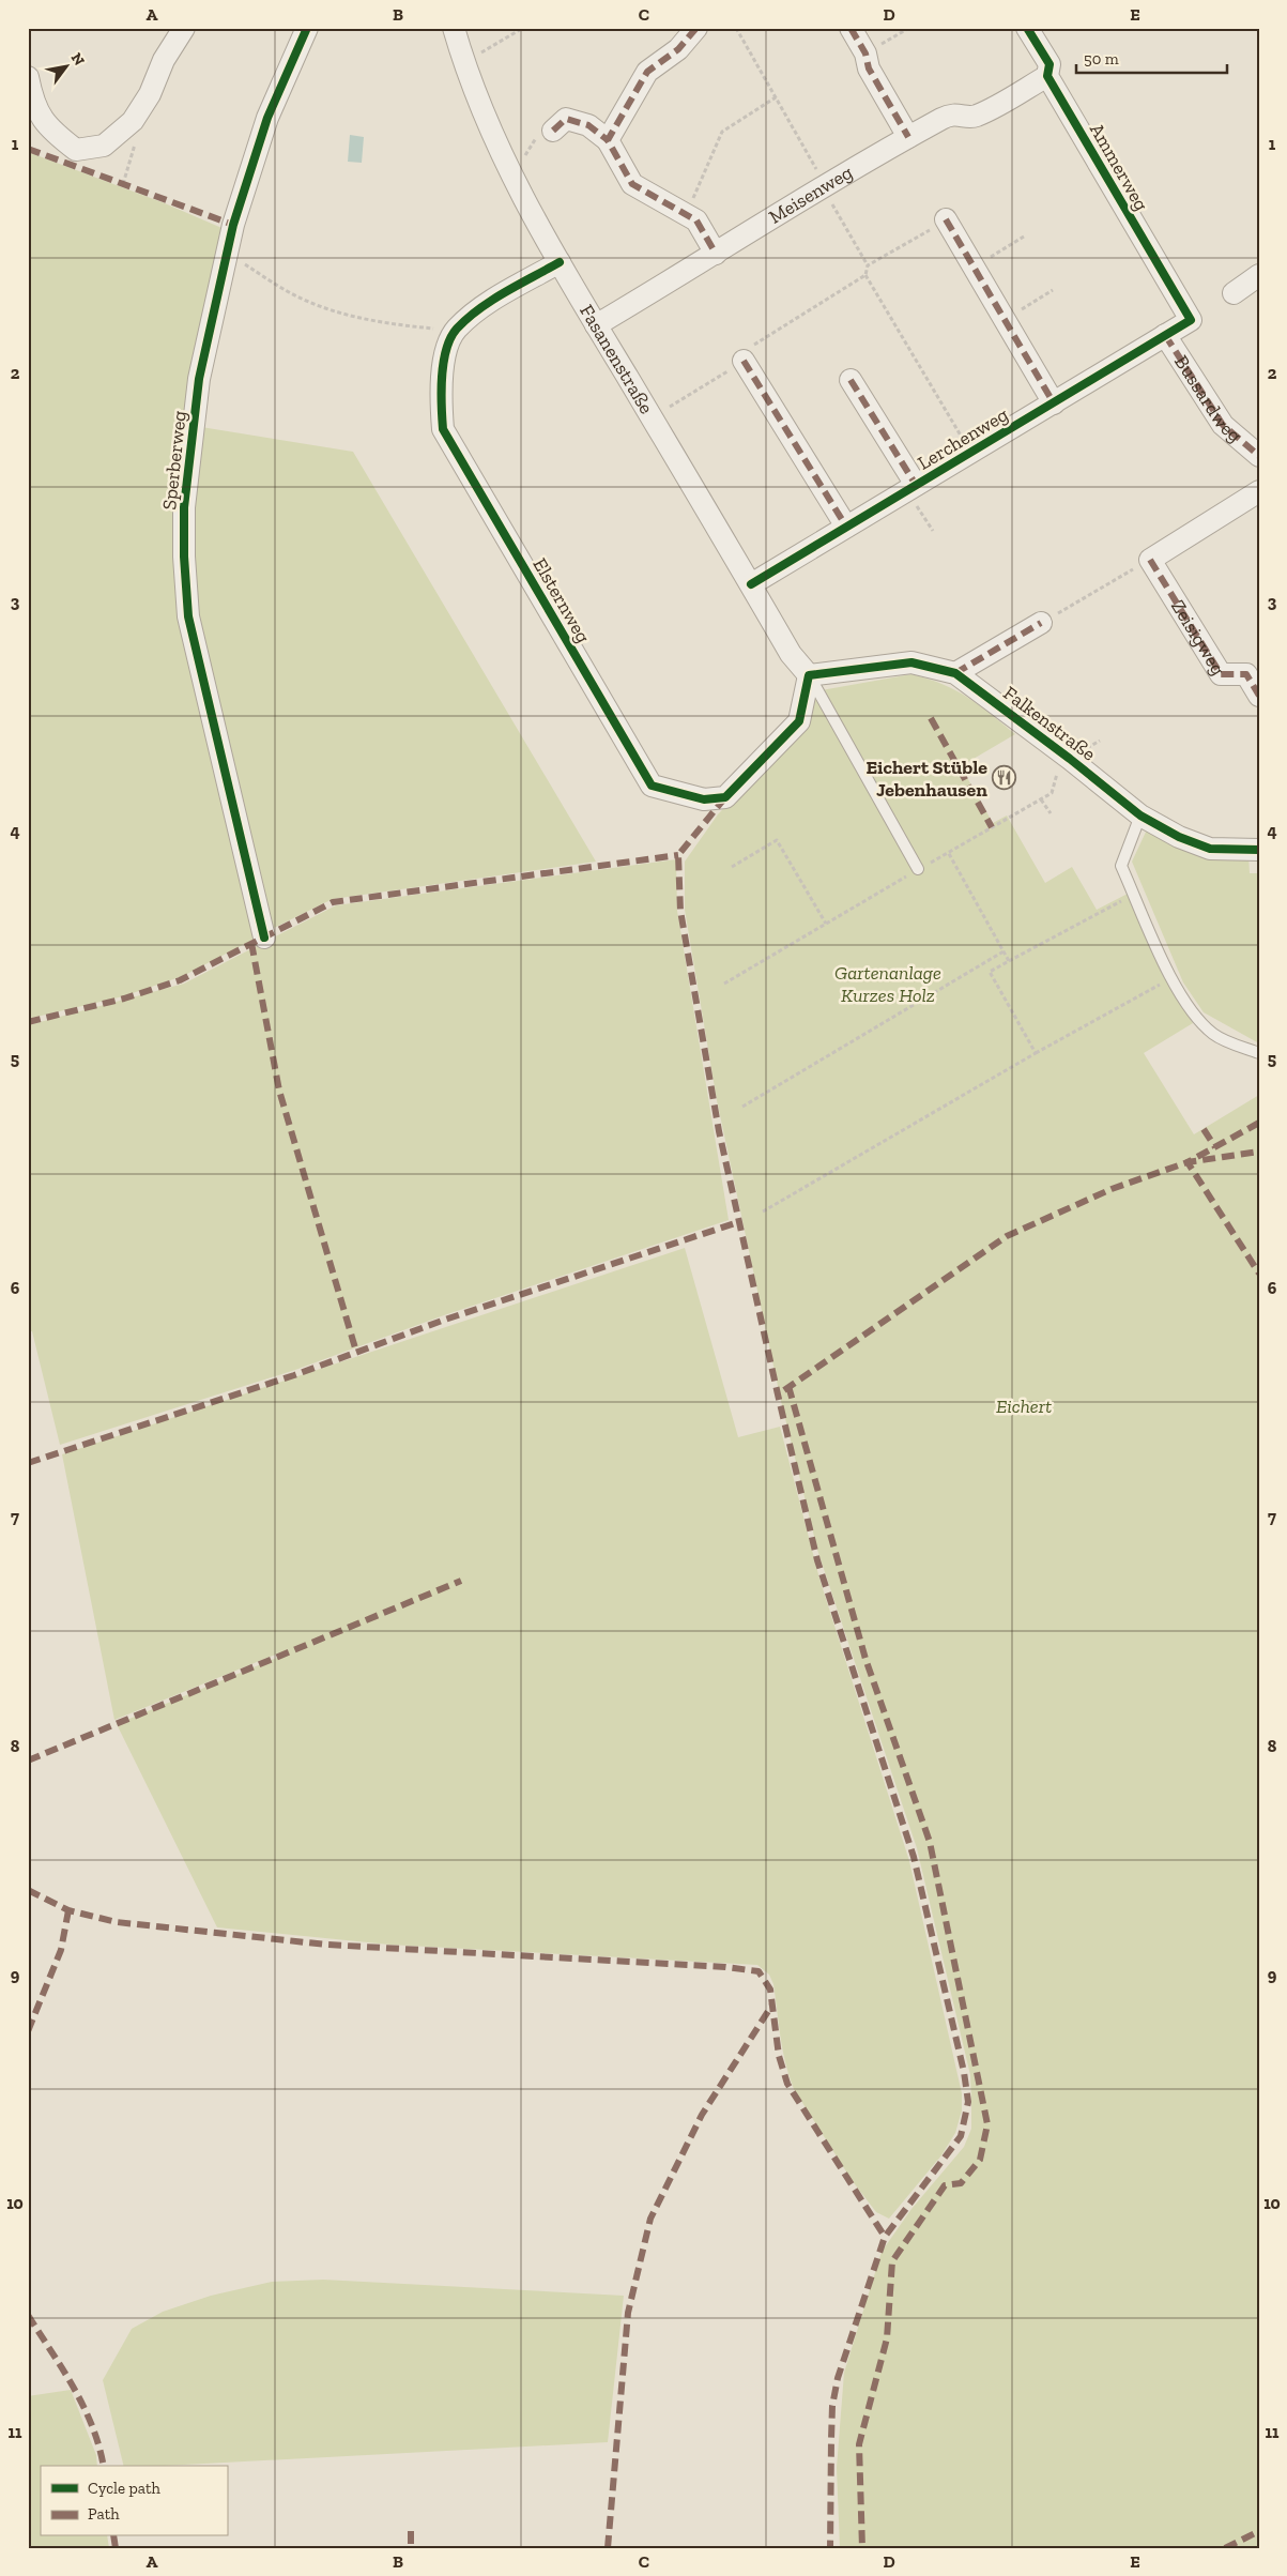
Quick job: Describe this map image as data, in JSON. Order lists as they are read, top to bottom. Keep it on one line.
{"streets":{"street":["Ammerweg","Meisenweg","Fasanenstraße","Bussardweg","Lerchenweg","Sperberweg","Elsternweg","Zeisigweg","Falkenstraße"]},"crossings":[["Ammerweg","Meisenweg"],["Ammerweg","Lerchenweg"],["Meisenweg","Fasanenstraße"],["Fasanenstraße","Lerchenweg"],["Fasanenstraße","Elsternweg"],["Fasanenstraße","Falkenstraße"],["Bussardweg","Lerchenweg"],["Elsternweg","Falkenstraße"]],"parks":["Gartenanlage Kurzes Holz","Eichert"],"places":{"restaurant":["Eichert Stüble Jebenhausen"]},"legend":["Cycle path","Path"],"scale_bar":"50 m","north":"top right","grid":{"columns":["A","B","C","D","E"],"rows":["1","2","3","4","5","6","7","8","9","10","11"]}}
